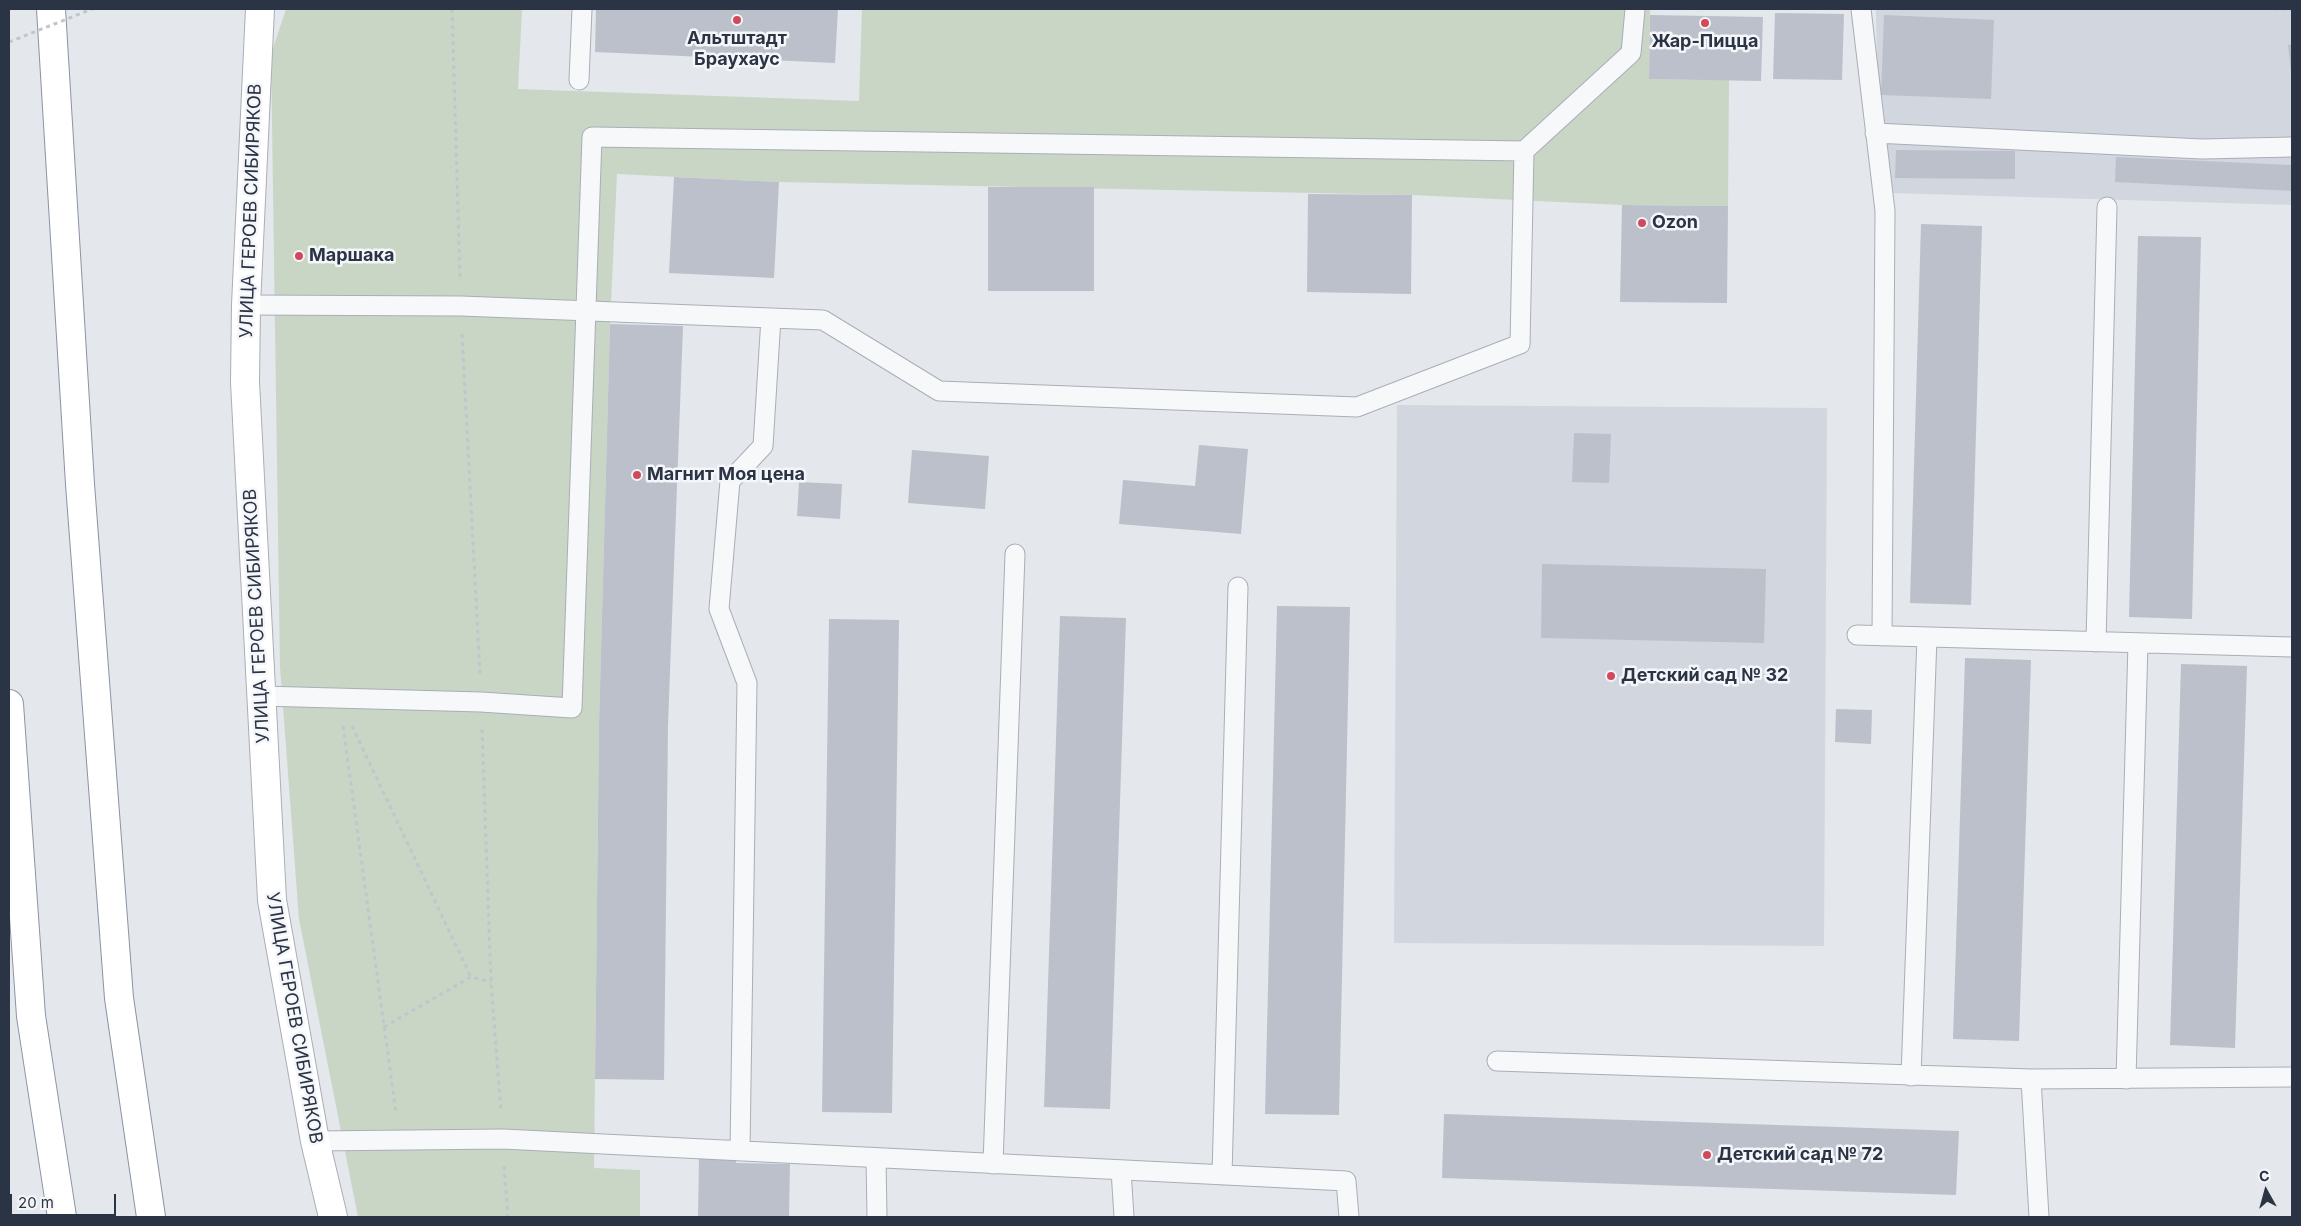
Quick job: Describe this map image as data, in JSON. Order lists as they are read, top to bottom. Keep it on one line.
{"streets":{"main road":["УЛИЦА ГЕРОЕВ СИБИРЯКОВ"]},"places":["Альтштадт Браухаус","Жар-Пицца","Ozon","Маршака","Магнит Моя цена","Детский сад № 32","Детский сад № 72"],"scale_bar":"20 m","north":"top"}
